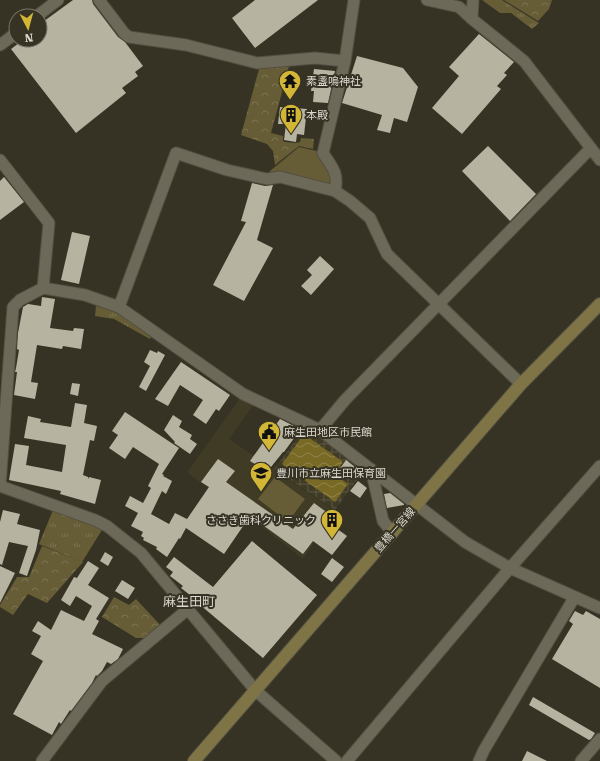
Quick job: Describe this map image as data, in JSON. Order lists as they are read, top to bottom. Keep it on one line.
{"streets":{"main road":["豊橋一宮線"]},"districts":["麻生田町"],"places":{"temple":["素盞嗚神社"],"building":["本殿","ささき歯科クリニック"],"public building":["麻生田地区市民館"],"school or university":["豊川市立麻生田保育園"]},"north":"bottom"}
